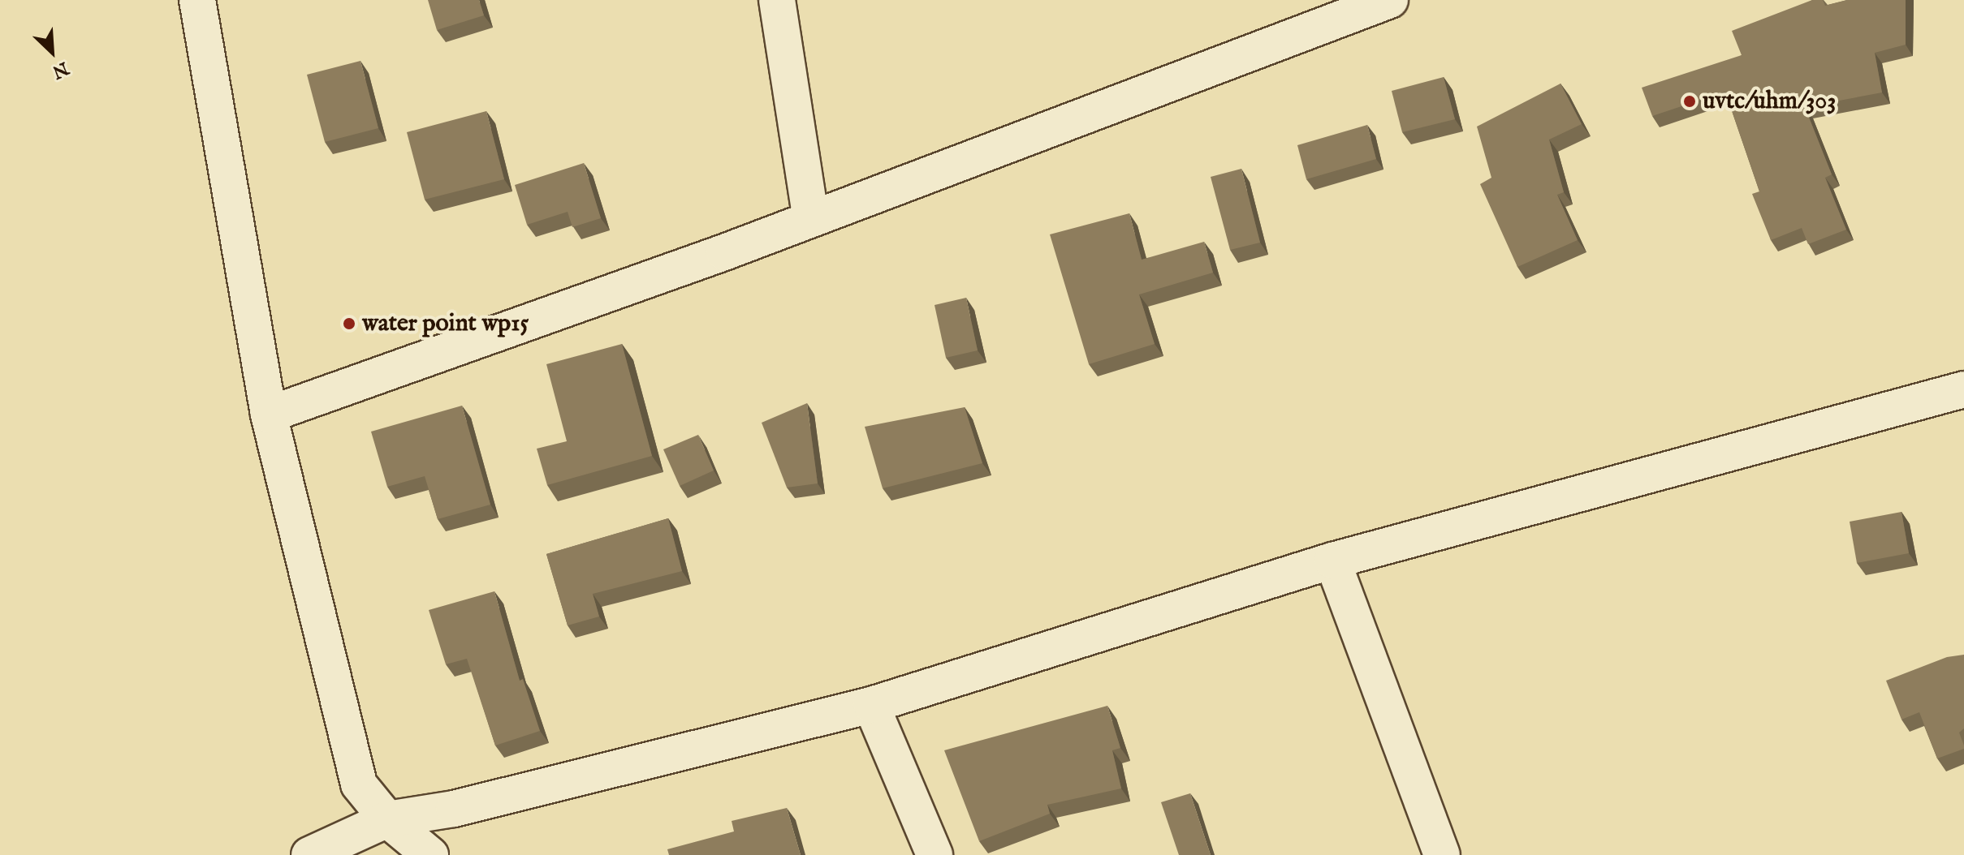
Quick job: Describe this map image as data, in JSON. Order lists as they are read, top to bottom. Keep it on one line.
{"places":["uvtc/uhm/303","water point wp15"],"north":"bottom right"}
